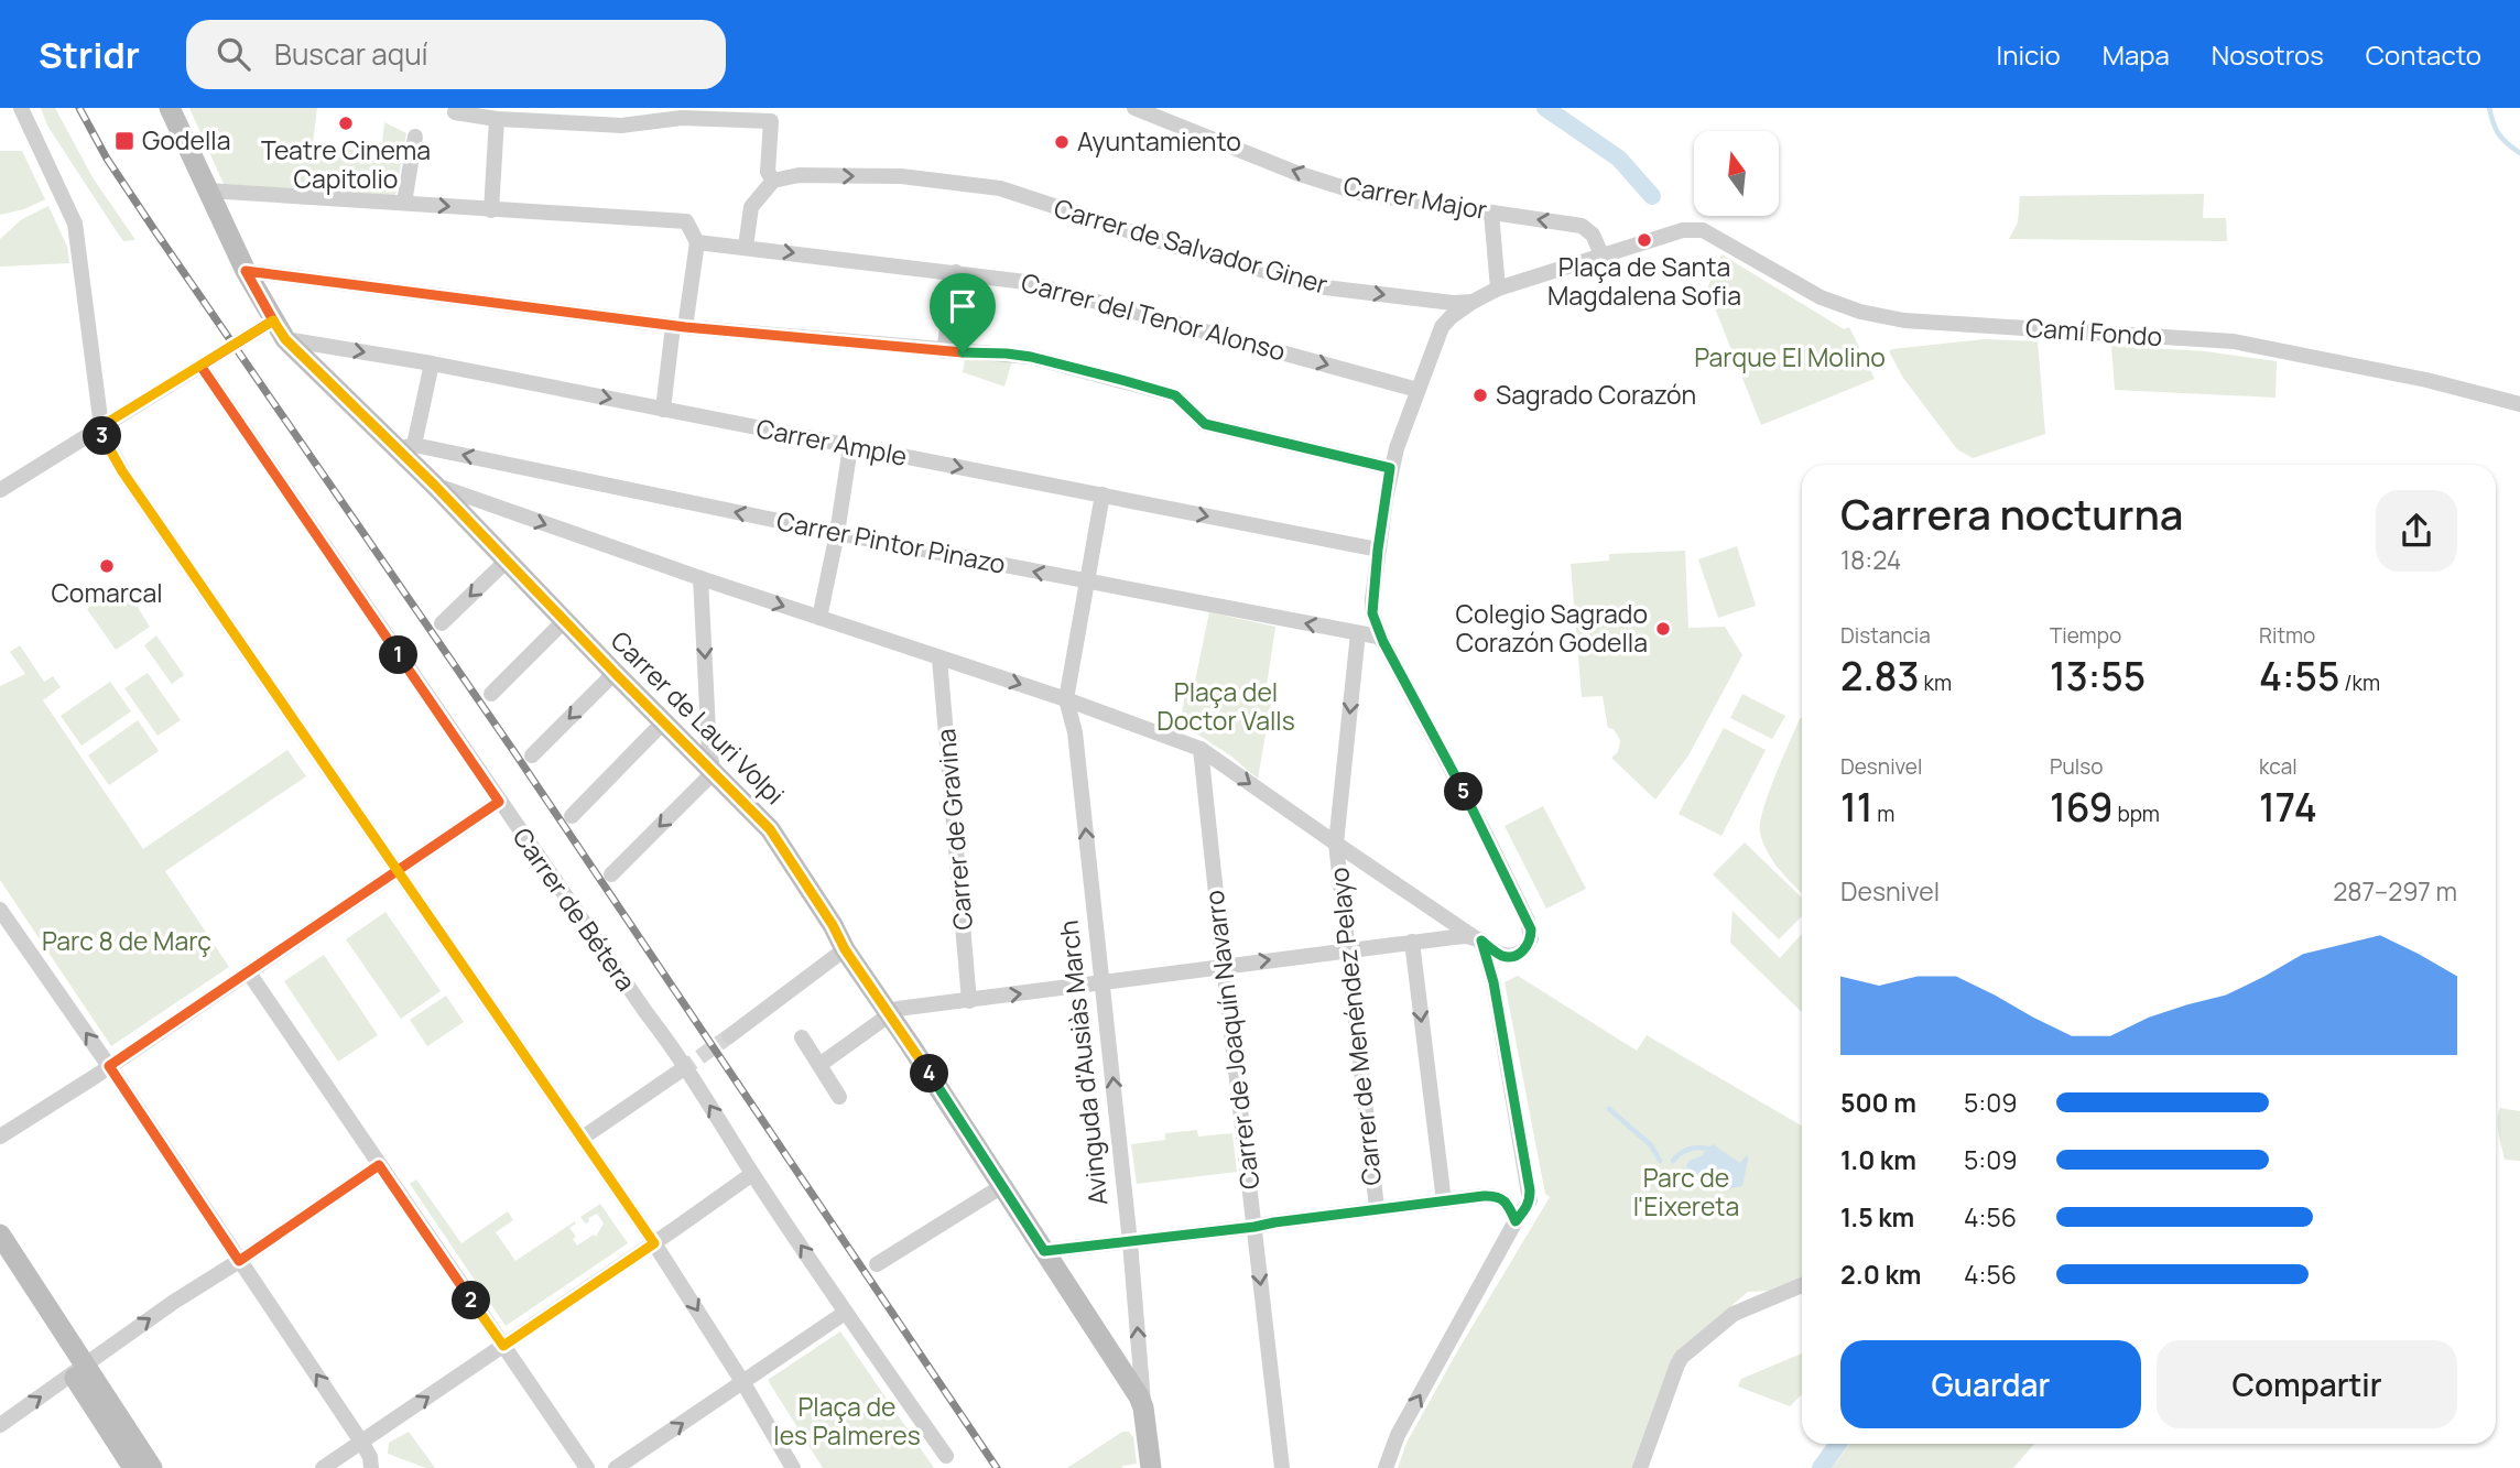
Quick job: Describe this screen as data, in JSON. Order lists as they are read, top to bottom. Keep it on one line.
{"streets":{"street":["Carrer Major","Carrer de Salvador Giner","Carrer del Tenor Alonso","Camí Fondo","Carrer Ample","Carrer Pintor Pinazo","Carrer de Lauri Volpi","Carrer de Gravina","Carrer de Bétera","Carrer de Menéndez Pelayo","Carrer de Joaquín Navarro","Avinguda d'Ausiàs March"]},"crossings":[["Carrer Major","Carrer de Salvador Giner"],["Carrer Major","Camí Fondo"],["Carrer de Salvador Giner","Camí Fondo"],["Carrer Ample","Carrer de Lauri Volpi"],["Carrer Pintor Pinazo","Carrer de Lauri Volpi"],["Carrer Pintor Pinazo","Carrer de Menéndez Pelayo"],["Carrer de Lauri Volpi","Avinguda d'Ausiàs March"]],"one_way":["Carrer Major","Carrer de Salvador Giner","Carrer de Menéndez Pelayo","Avinguda d'Ausiàs March"],"parks":["Parque El Molino","Plaça del Doctor Valls","Parc 8 de Març","Parc de l'Eixereta","Plaça de les Palmeres"],"places":{"other":["Teatre Cinema Capitolio","Ayuntamiento","Plaça de Santa Magdalena Sofia","Sagrado Corazón","Comarcal","Colegio Sagrado Corazón Godella"],"transit":["Godella"]},"north":"top","page":{"header":"Stridr","search":"Buscar aquí","nav":["Inicio","Mapa","Nosotros","Contacto"],"pins":["3","1","5","4","2"],"heading":["Carrera nocturna","18:24"],"stats":[["Distancia","2.83 km"],["Tiempo","13:55"],["Ritmo","4:55 /km"],["Desnivel","11 m"],["Pulso","169 bpm"],["kcal","174"]],"chart":["Desnivel","287–297 m"],"list":[{"name":"500 m","note":"5:09"},{"name":"1.0 km","note":"5:09"},{"name":"1.5 km","note":"4:56"},{"name":"2.0 km","note":"4:56"}],"buttons":["Guardar","Compartir"]}}
